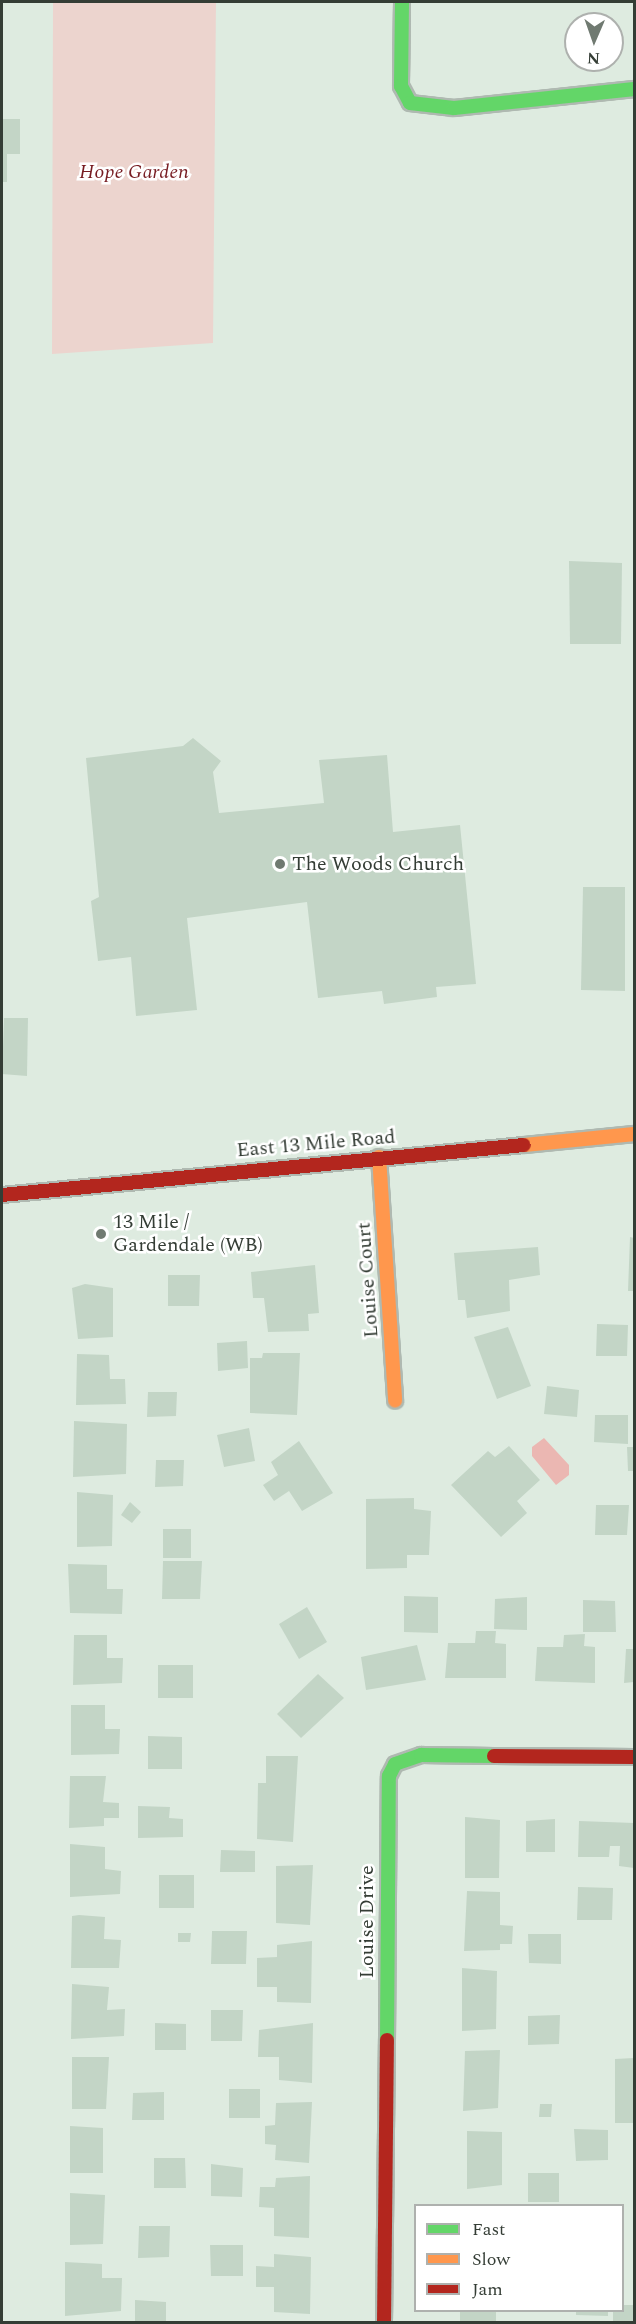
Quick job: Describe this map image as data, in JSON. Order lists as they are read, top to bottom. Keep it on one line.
{"streets":{"street":["East 13 Mile Road","Louise Court","Louise Drive"]},"crossings":[["East 13 Mile Road","Louise Court"]],"parks":["Hope Garden"],"places":["The Woods Church","13 Mile / Gardendale (WB)"],"legend":["Fast","Slow","Jam"],"north":"bottom"}
